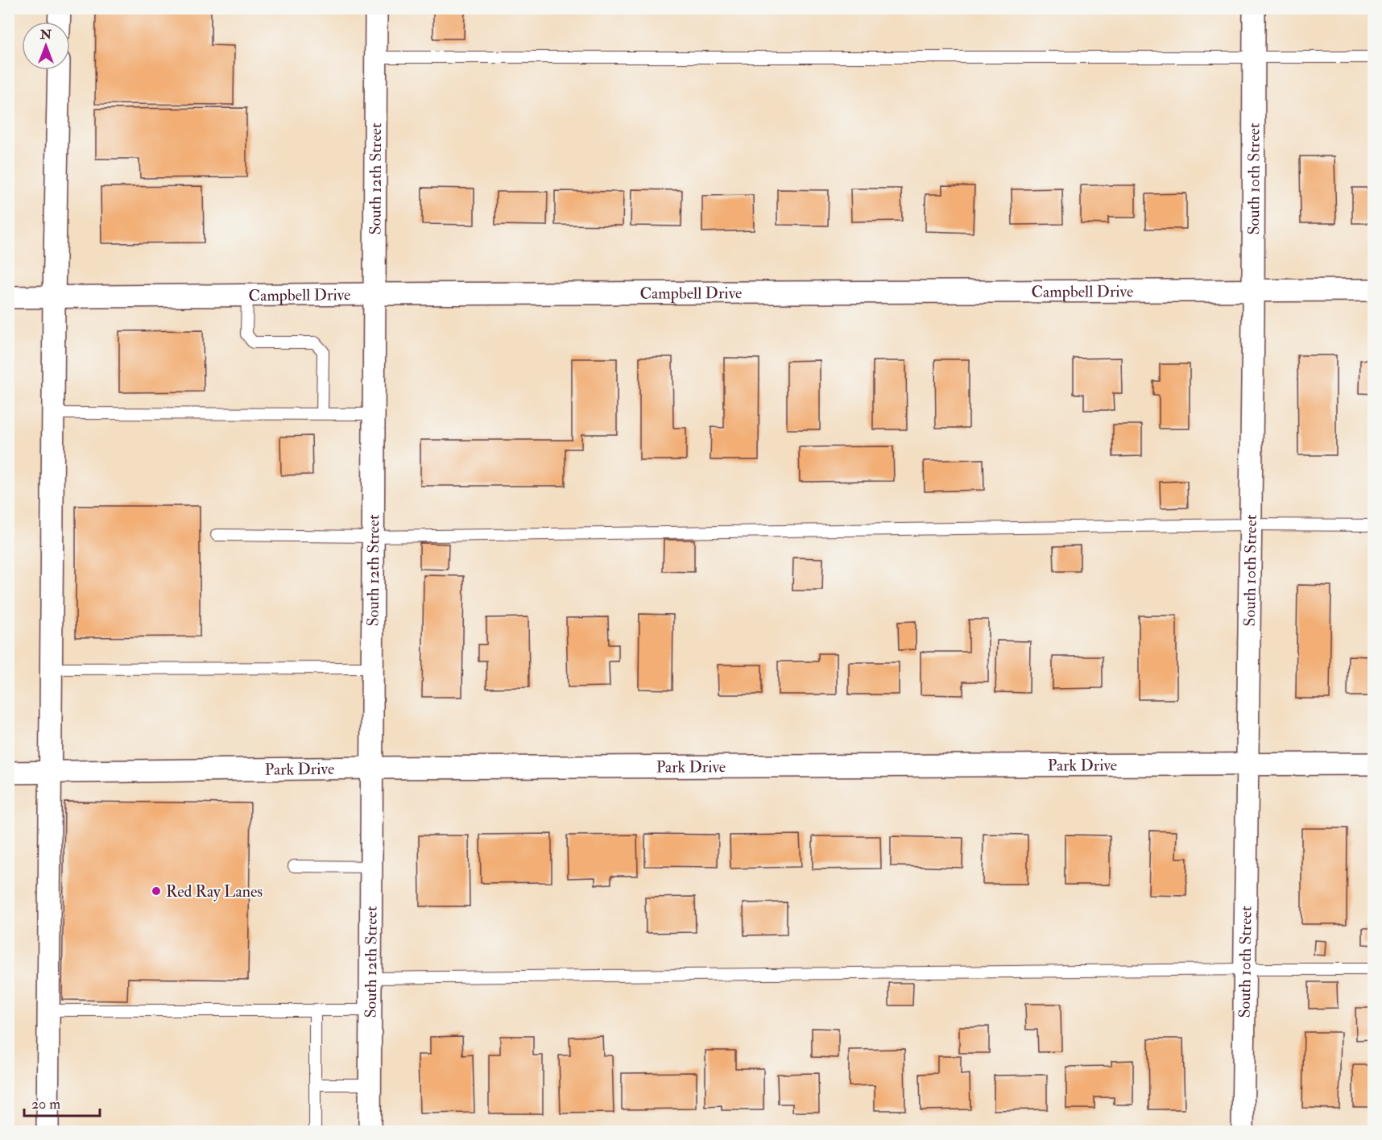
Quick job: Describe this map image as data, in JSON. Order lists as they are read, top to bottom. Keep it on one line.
{"streets":{"street":["South 12th Street","South 10th Street","Campbell Drive","Park Drive"]},"crossings":[["South 12th Street","Campbell Drive"],["South 12th Street","Park Drive"],["South 10th Street","Campbell Drive"],["South 10th Street","Park Drive"]],"places":["Red Ray Lanes"],"scale_bar":"20 m","north":"top"}
